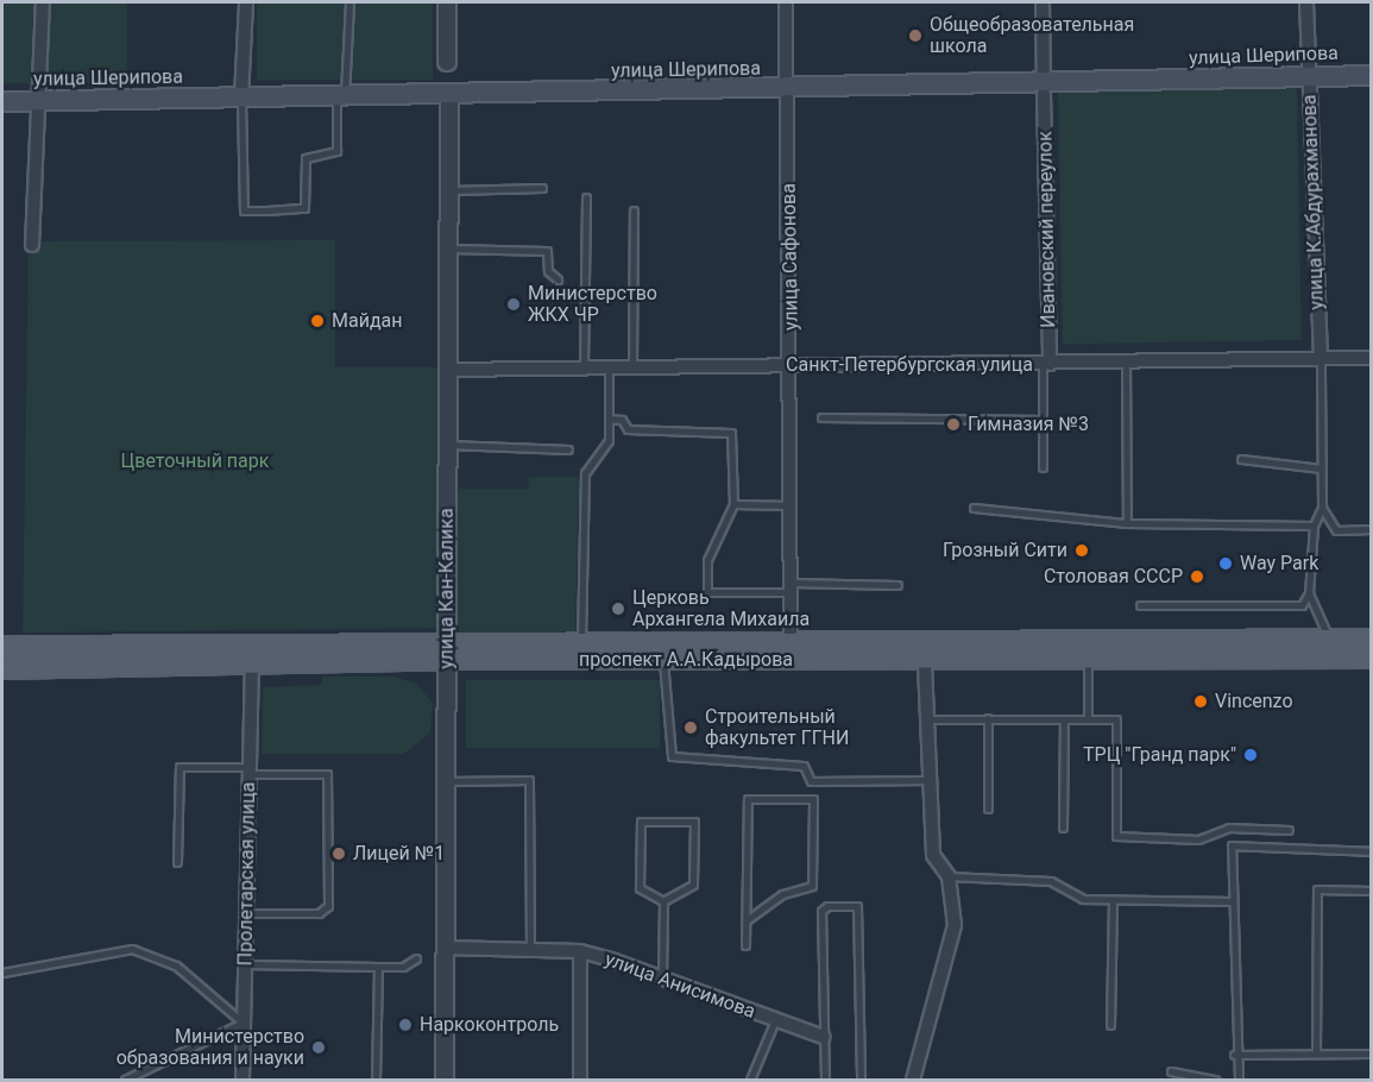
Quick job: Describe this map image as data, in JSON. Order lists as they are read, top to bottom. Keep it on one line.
{"streets":{"main road":["улица Шерипова","проспект А.А.Кадырова"],"street":["улица К.Абдурахманова","Ивановский переулок","улица Сафонова","Санкт-Петербургская улица","улица Кан-Калика","Пролетарская улица","улица Анисимова"]},"crossings":[["улица Шерипова","улица К.Абдурахманова"],["улица Шерипова","Ивановский переулок"],["улица Шерипова","улица Сафонова"],["улица Шерипова","улица Кан-Калика"],["улица К.Абдурахманова","Санкт-Петербургская улица"],["Ивановский переулок","Санкт-Петербургская улица"],["улица Сафонова","Санкт-Петербургская улица"],["улица Сафонова","проспект А.А.Кадырова"],["Санкт-Петербургская улица","улица Кан-Калика"],["улица Кан-Калика","проспект А.А.Кадырова"],["улица Кан-Калика","улица Анисимова"],["проспект А.А.Кадырова","Пролетарская улица"]],"parks":["Цветочный парк"],"places":["Общеобразовательная школа","Министерство ЖКХ ЧР","Майдан","Гимназия №3","Грозный Сити","Way Park","Столовая СССР","Церковь Архангела Михаила","Vincenzo","Строительный факультет ГГНИ","ТРЦ \"Гранд парк\"","Лицей №1","Наркоконтроль","Министерство образования и науки"]}
